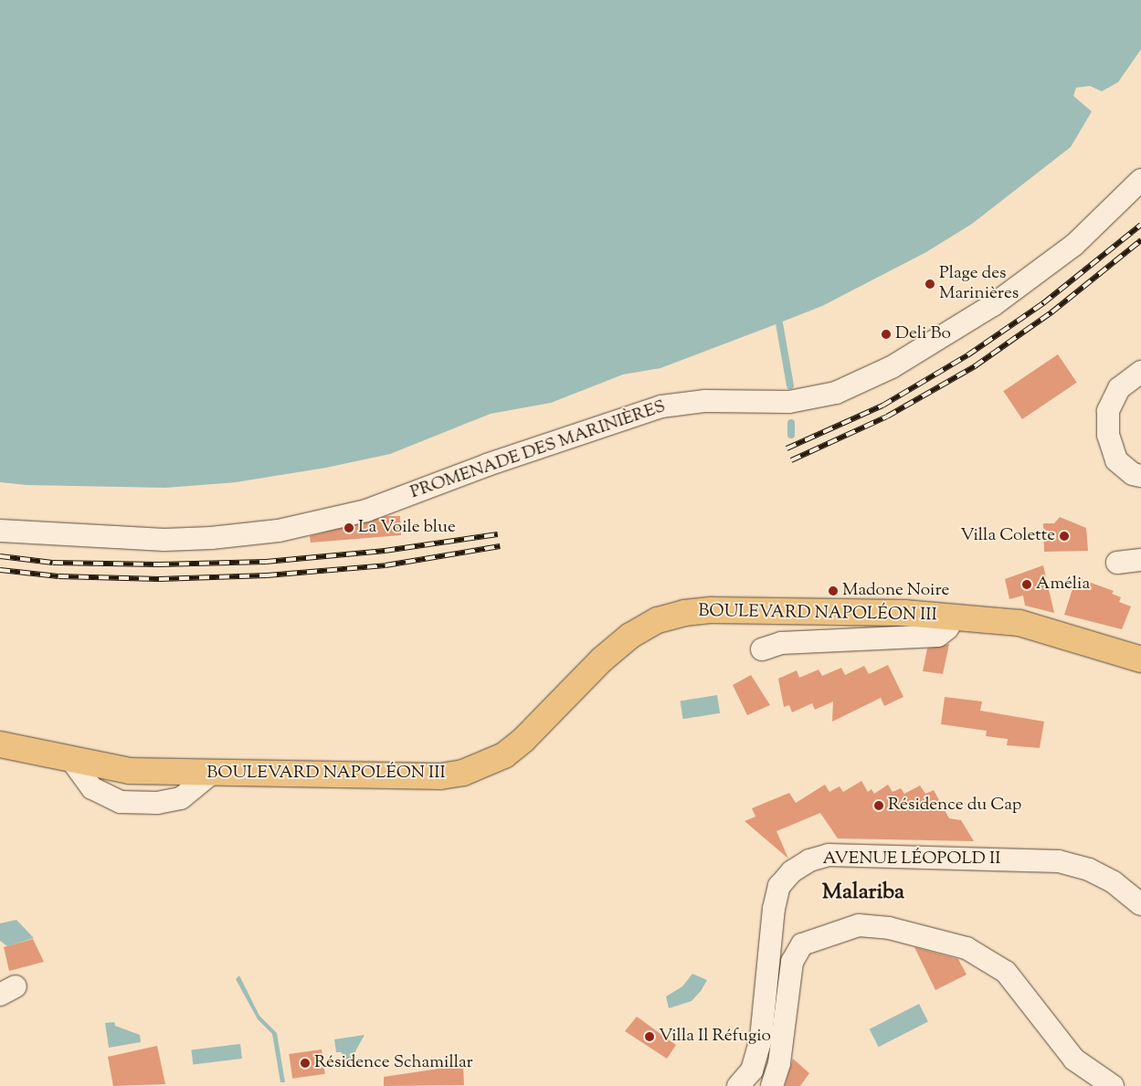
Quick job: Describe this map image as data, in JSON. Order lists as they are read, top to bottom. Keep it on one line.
{"streets":{"main road":["BOULEVARD NAPOLÉON III"],"street":["PROMENADE DES MARINIÈRES","AVENUE LÉOPOLD II"]},"districts":["Malariba"],"places":["Plage des Marinières","Deli Bo","La Voile blue","Villa Colette","Amélia","Madone Noire","Résidence du Cap","Villa Il Réfugio","Résidence Schamillar"]}
